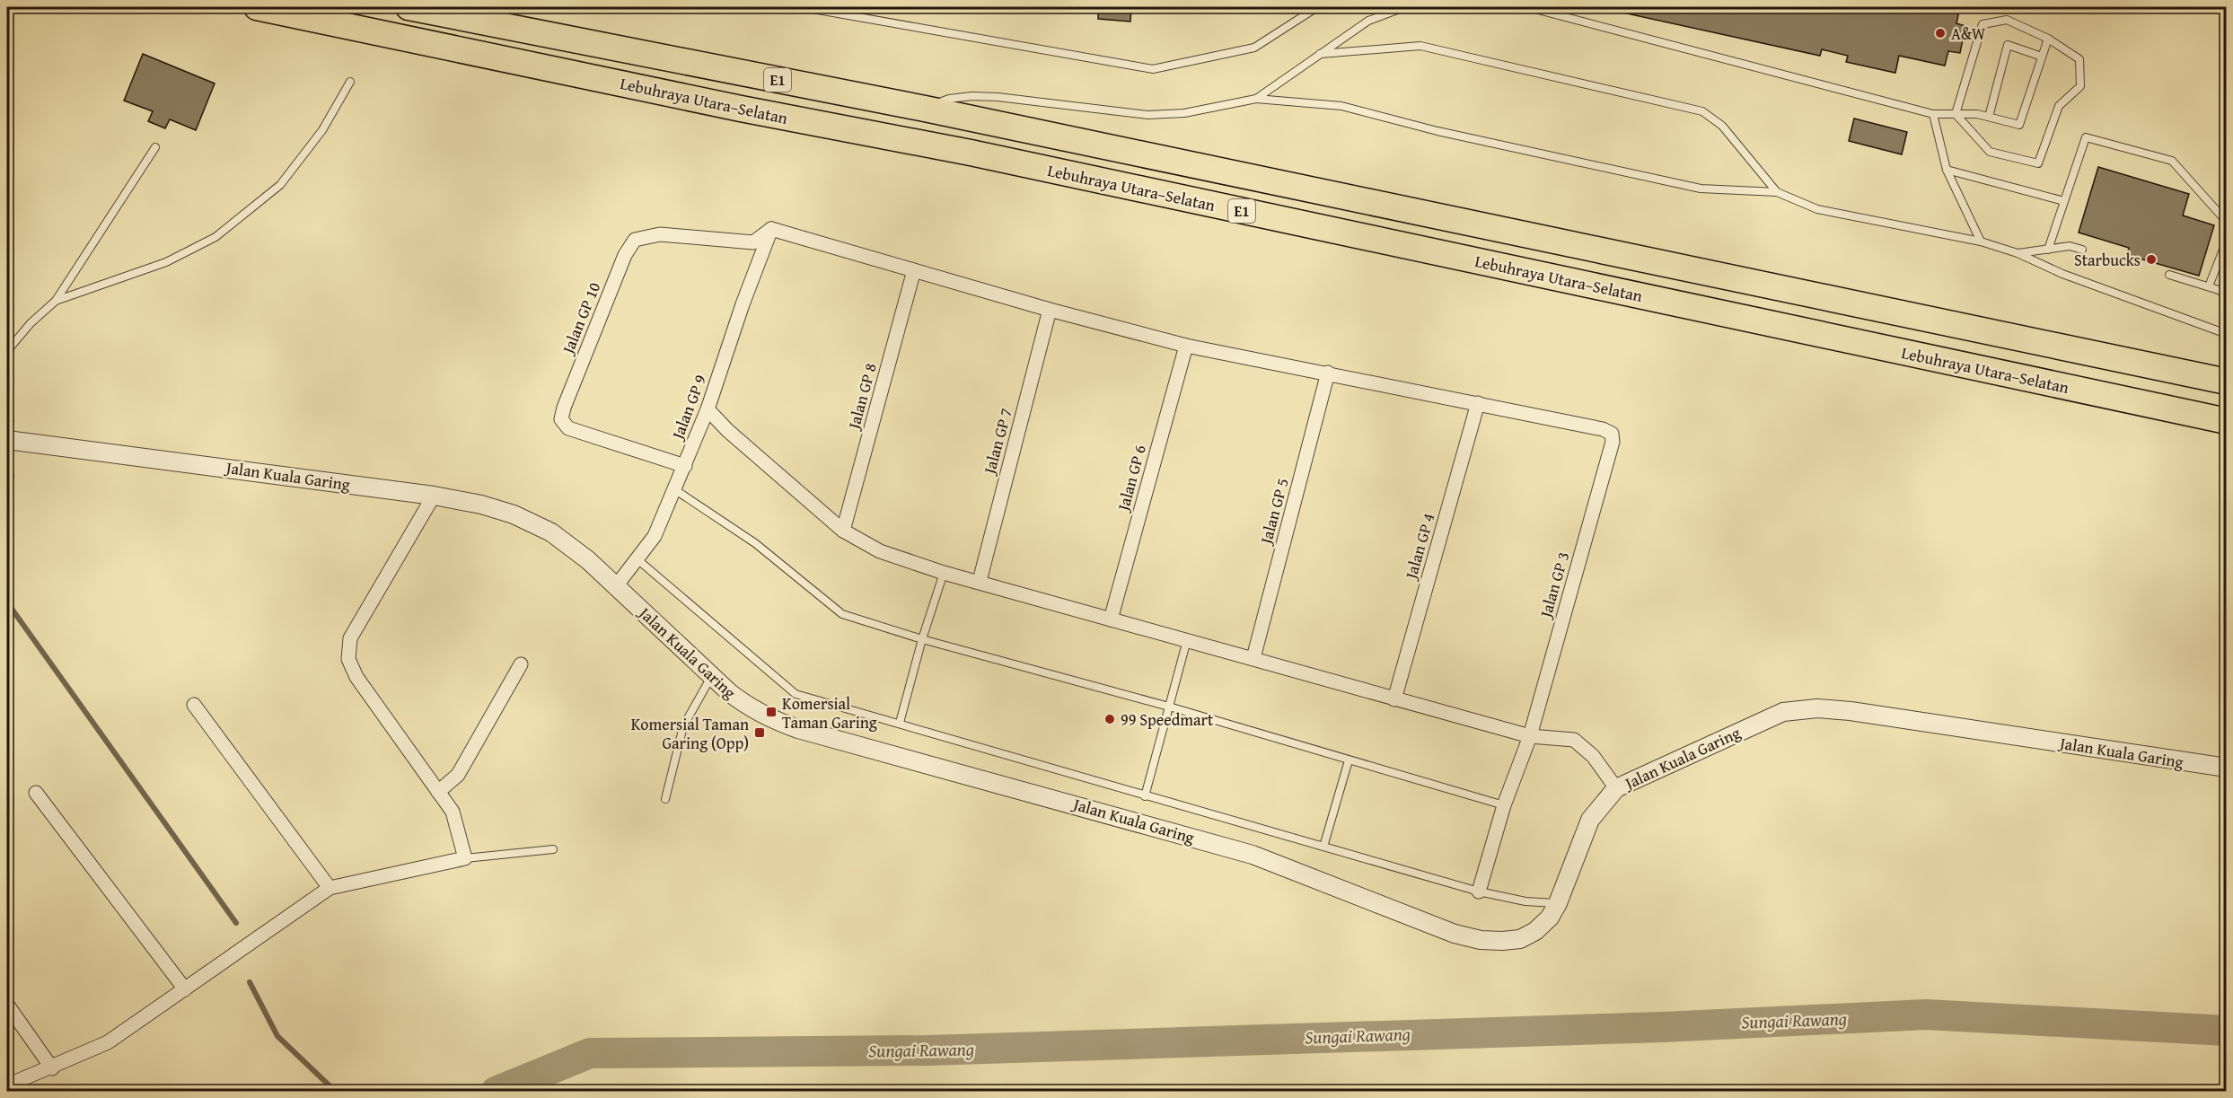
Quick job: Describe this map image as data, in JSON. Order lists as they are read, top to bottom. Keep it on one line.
{"streets":{"highway":["E1","Lebuhraya Utara–Selatan"],"street":["Jalan GP 10","Jalan GP 8","Jalan GP 9","Jalan GP 7","Jalan Kuala Garing","Jalan GP 6","Jalan GP 5","Jalan GP 4","Jalan GP 3"]},"crossings":[["Jalan GP 10","Jalan GP 9"],["Jalan GP 9","Jalan Kuala Garing"],["Jalan GP 4","Jalan GP 3"]],"water":["Sungai Rawang"],"places":{"other":["A&W","Starbucks","99 Speedmart"],"transit":["Komersial Taman Garing","Komersial Taman Garing (Opp)"]}}
